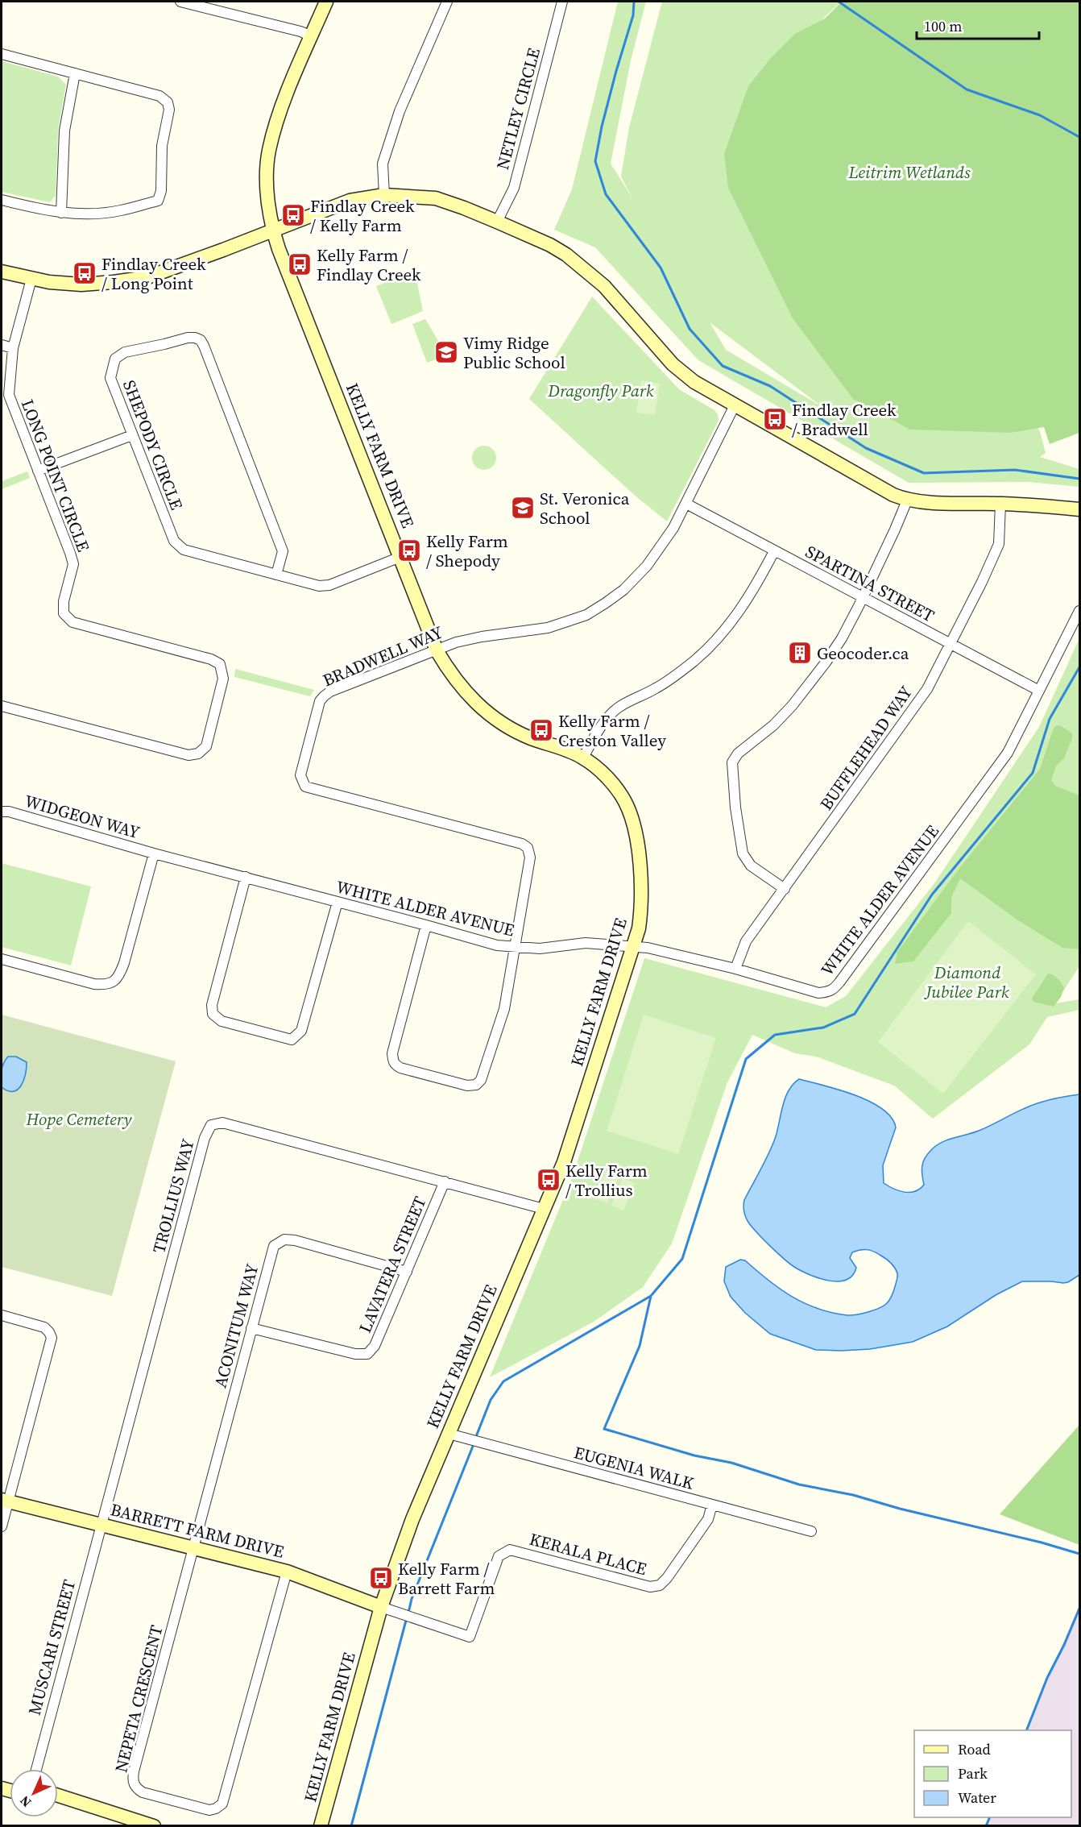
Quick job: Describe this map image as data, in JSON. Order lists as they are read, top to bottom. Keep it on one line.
{"streets":{"street":["NETLEY CIRCLE","SHEPODY CIRCLE","KELLY FARM DRIVE","LONG POINT CIRCLE","SPARTINA STREET","BRADWELL WAY","BUFFLEHEAD WAY","WIDGEON WAY","WHITE ALDER AVENUE","TROLLIUS WAY","LAVATERA STREET","ACONITUM WAY","EUGENIA WALK","BARRETT FARM DRIVE","KERALA PLACE","MUSCARI STREET","NEPETA CRESCENT"]},"crossings":[["SHEPODY CIRCLE","KELLY FARM DRIVE"],["KELLY FARM DRIVE","BRADWELL WAY"],["KELLY FARM DRIVE","WHITE ALDER AVENUE"],["KELLY FARM DRIVE","TROLLIUS WAY"],["KELLY FARM DRIVE","EUGENIA WALK"],["KELLY FARM DRIVE","BARRETT FARM DRIVE"],["KELLY FARM DRIVE","KERALA PLACE"],["SPARTINA STREET","BRADWELL WAY"],["SPARTINA STREET","BUFFLEHEAD WAY"],["SPARTINA STREET","WHITE ALDER AVENUE"],["BRADWELL WAY","WHITE ALDER AVENUE"],["BUFFLEHEAD WAY","WHITE ALDER AVENUE"],["WIDGEON WAY","WHITE ALDER AVENUE"],["TROLLIUS WAY","LAVATERA STREET"],["TROLLIUS WAY","BARRETT FARM DRIVE"],["TROLLIUS WAY","MUSCARI STREET"],["LAVATERA STREET","ACONITUM WAY"],["ACONITUM WAY","BARRETT FARM DRIVE"],["ACONITUM WAY","NEPETA CRESCENT"],["EUGENIA WALK","KERALA PLACE"],["BARRETT FARM DRIVE","KERALA PLACE"],["BARRETT FARM DRIVE","MUSCARI STREET"],["BARRETT FARM DRIVE","NEPETA CRESCENT"]],"parks":["Leitrim Wetlands","Dragonfly Park","Diamond Jubilee Park","Hope Cemetery"],"places":{"bus stop":["Findlay Creek / Kelly Farm","Kelly Farm / Findlay Creek","Findlay Creek / Long Point","Findlay Creek / Bradwell","Kelly Farm / Shepody","Kelly Farm / Creston Valley","Kelly Farm / Trollius","Kelly Farm / Barrett Farm"],"school or university":["Vimy Ridge Public School","St. Veronica School"],"building":["Geocoder.ca"]},"legend":["Road","Park","Water"],"scale_bar":"100 m","north":"bottom left"}
